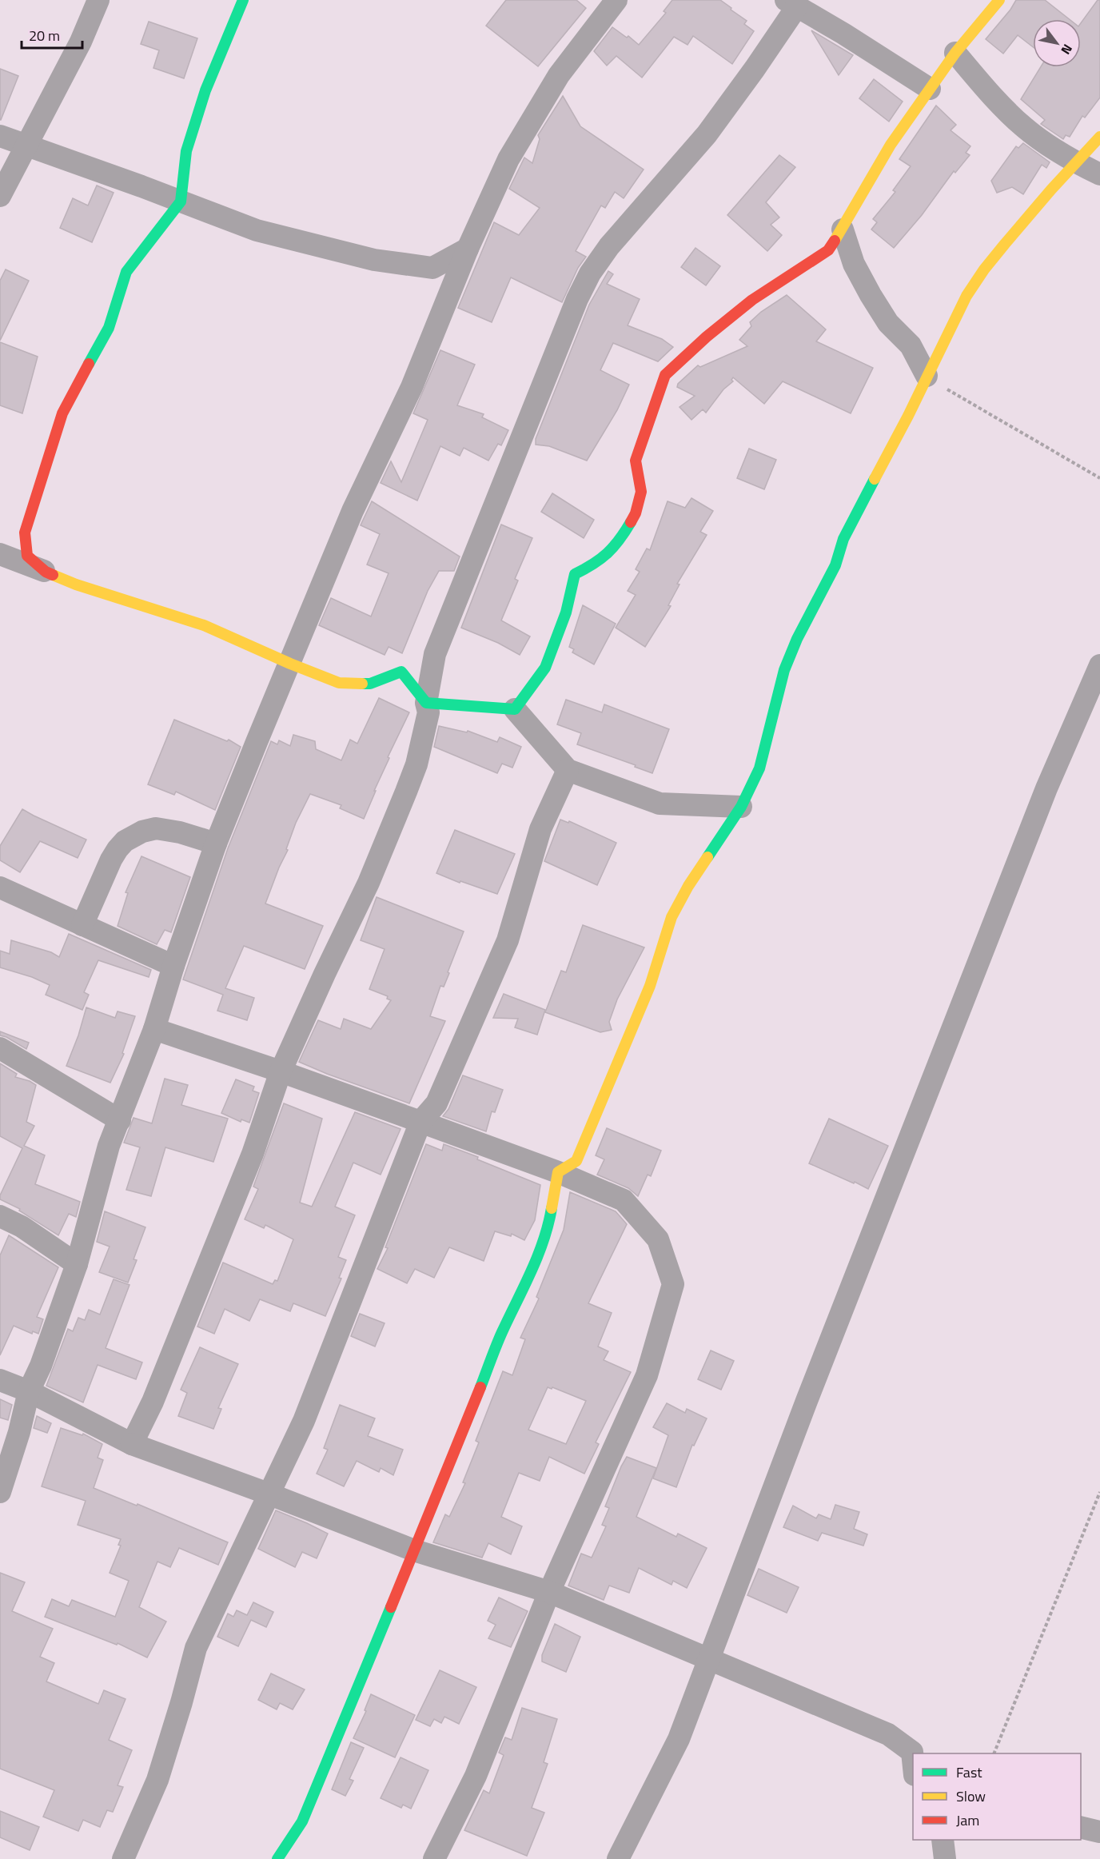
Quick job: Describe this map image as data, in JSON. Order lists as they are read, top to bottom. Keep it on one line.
{"legend":["Fast","Slow","Jam"],"scale_bar":"20 m","north":"bottom right"}
